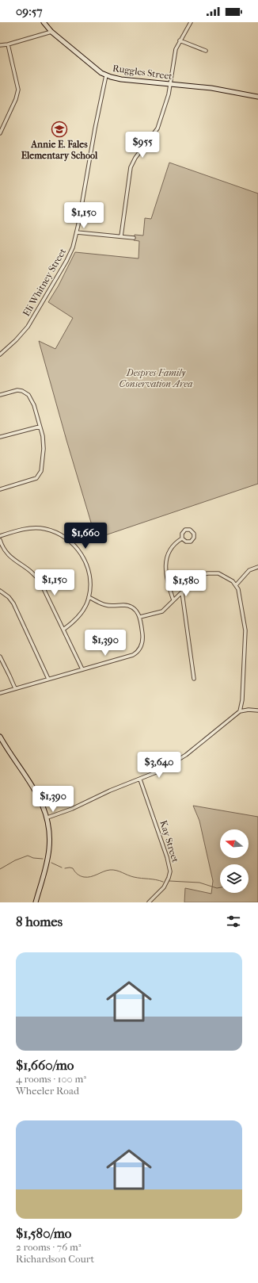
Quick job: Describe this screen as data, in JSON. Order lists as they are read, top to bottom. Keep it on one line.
{"streets":{"street":["Ruggles Street","Eli Whitney Street","Kay Street"]},"crossings":[["Ruggles Street","Eli Whitney Street"]],"parks":["Despres Family Conservation Area"],"places":{"school or university":["Annie E. Fales Elementary School"]},"north":"left","page":{"status":"09:57","price":["$955","$1,150","$1,660","$1,150","$1,580","$1,390","$3,640","$1,390"],"heading":"8 homes","list":[{"name":"$1,660/mo","note":"4 rooms · 100 m² · Wheeler Road"},{"name":"$1,580/mo","note":"2 rooms · 76 m² · Richardson Court"}]}}
